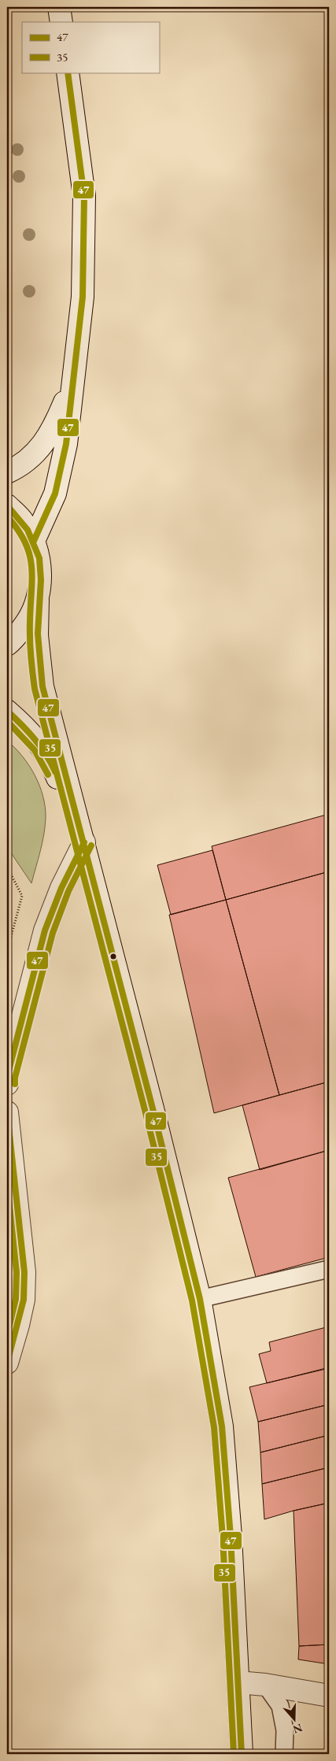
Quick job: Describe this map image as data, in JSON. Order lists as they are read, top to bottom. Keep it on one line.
{"lines":["transit line 47","transit line 35"],"legend":["47","35"],"north":"bottom"}
